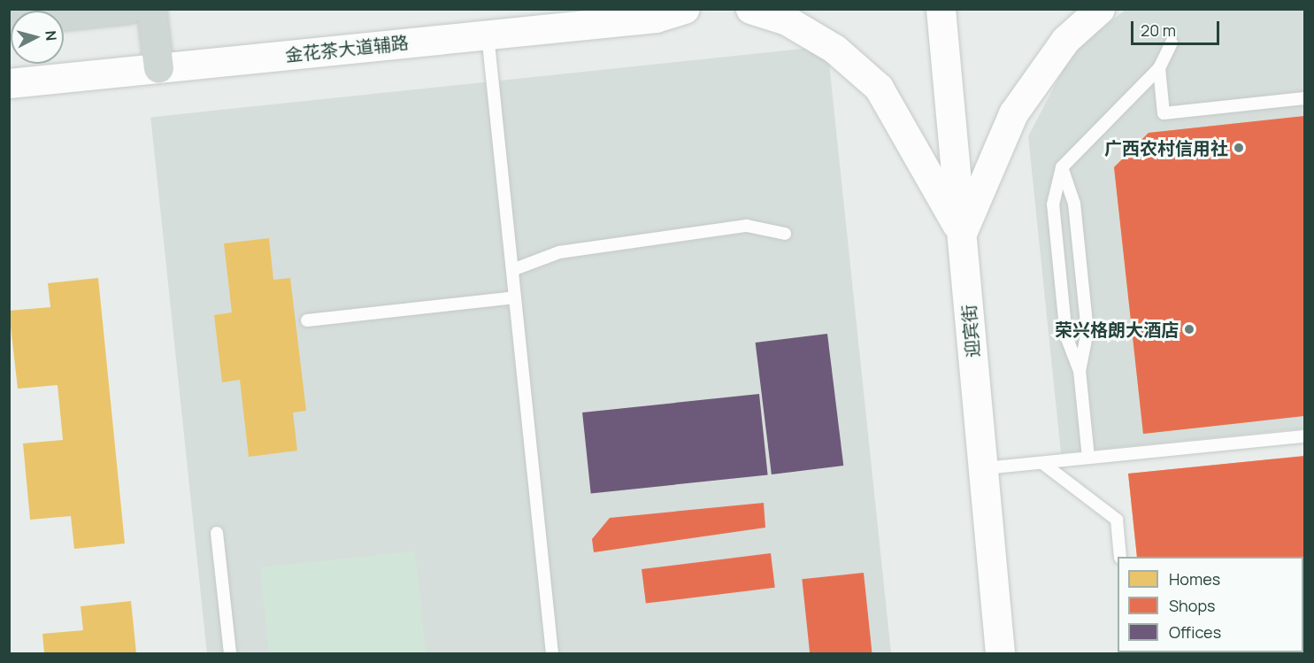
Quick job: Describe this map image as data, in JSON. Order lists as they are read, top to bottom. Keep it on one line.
{"streets":{"main road":["金花茶大道辅路","迎宾街"]},"places":["广西农村信用社","荣兴格朗大酒店"],"legend":["Homes","Shops","Offices"],"scale_bar":"20 m","north":"right"}
